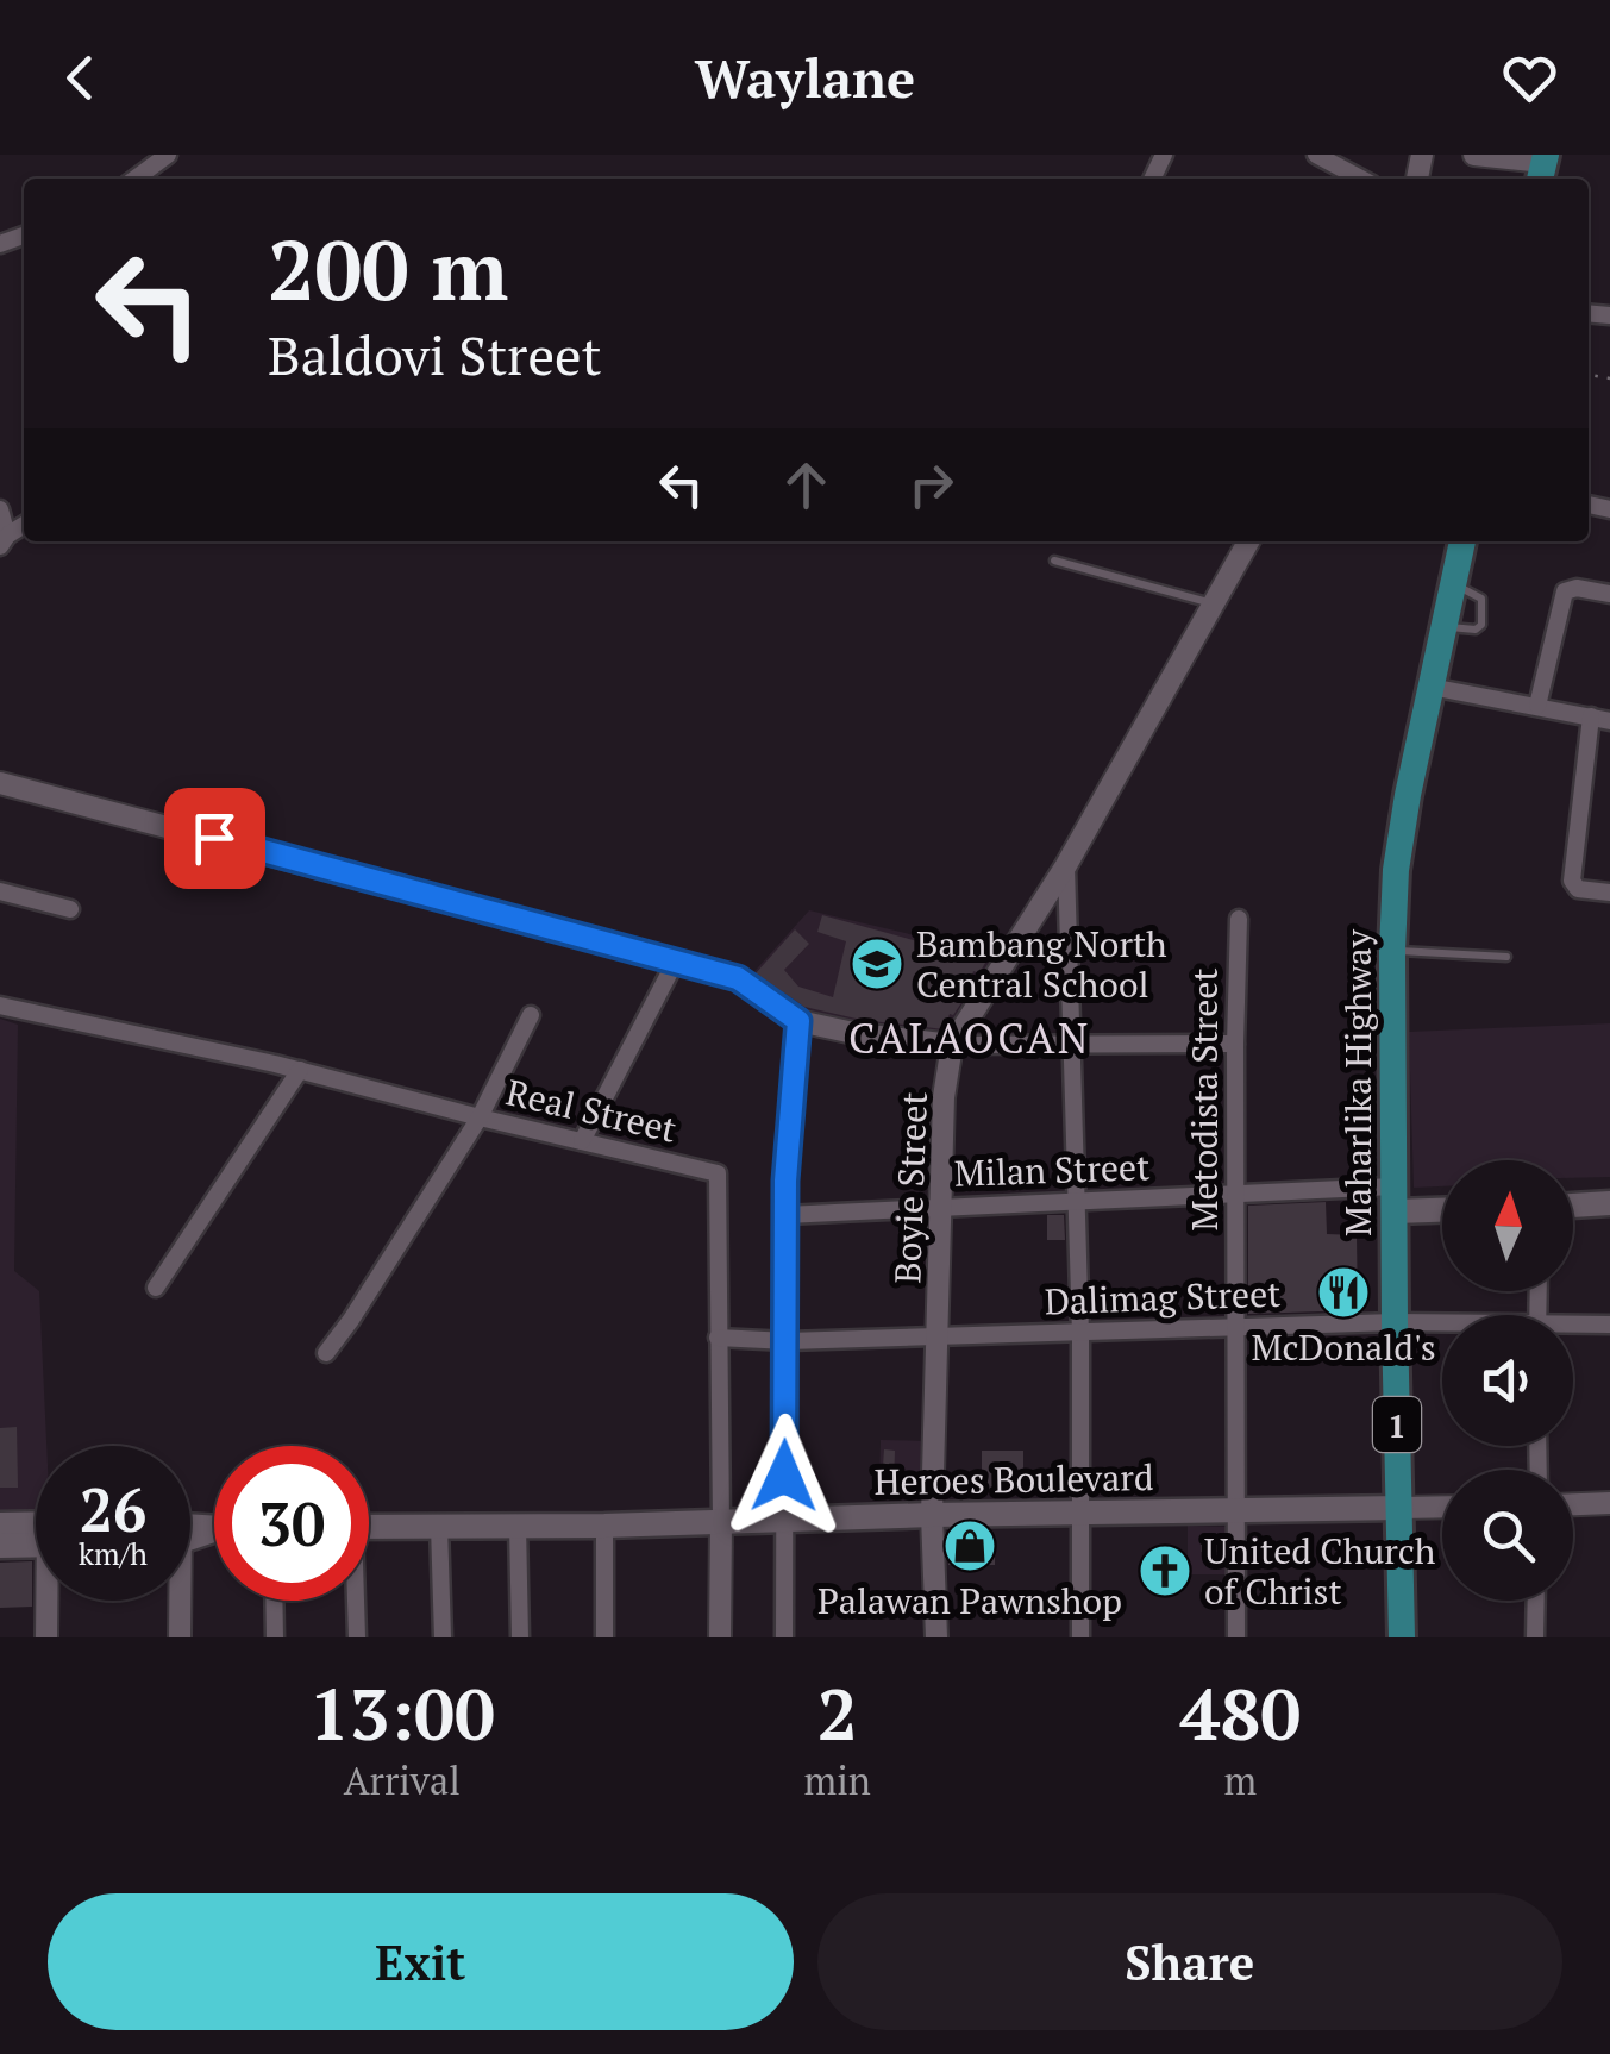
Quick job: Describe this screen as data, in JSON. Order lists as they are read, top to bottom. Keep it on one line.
{"streets":{"main road":["Maharlika Highway","1","Heroes Boulevard"],"street":["Metodista Street","Real Street","Milan Street","Boyie Street","Dalimag Street"]},"crossings":[["Maharlika Highway","Milan Street"],["Maharlika Highway","Dalimag Street"],["Maharlika Highway","Heroes Boulevard"],["Metodista Street","Milan Street"],["Metodista Street","Dalimag Street"],["Metodista Street","Heroes Boulevard"],["Real Street","Dalimag Street"],["Real Street","Heroes Boulevard"],["Milan Street","Boyie Street"],["Boyie Street","Dalimag Street"],["Boyie Street","Heroes Boulevard"]],"districts":["CALAOCAN"],"places":{"school or university":["Bambang North Central School"],"restaurant":["McDonald's"],"shop":["Palawan Pawnshop"],"church":["United Church of Christ"]},"north":"top","page":{"header":"Waylane","turn":["200 m","Baldovi Street"],"speed":"26 km/h","limit":"30","eta":["13:00","Arrival","2","min","480","m"],"buttons":["Exit","Share"]}}
